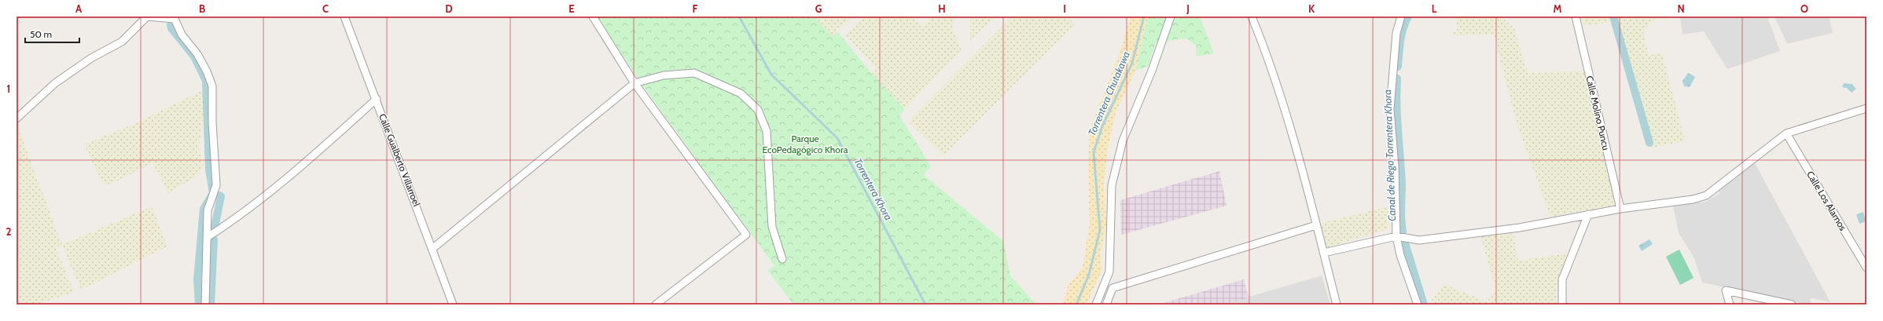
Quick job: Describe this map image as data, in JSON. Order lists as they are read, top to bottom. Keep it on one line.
{"streets":{"street":["Calle Molino Puncu","Calle Gualberto Villarroel","Calle Los Alamos"]},"water":["Torrentera Chutakawa","Canal de Riego Torrentera Khora","Torrentera Khora"],"parks":["Parque EcoPedagógico Khora"],"scale_bar":"50 m","grid":{"columns":["A","B","C","D","E","F","G","H","I","J","K","L","M","N","O"],"rows":["1","2"]}}
